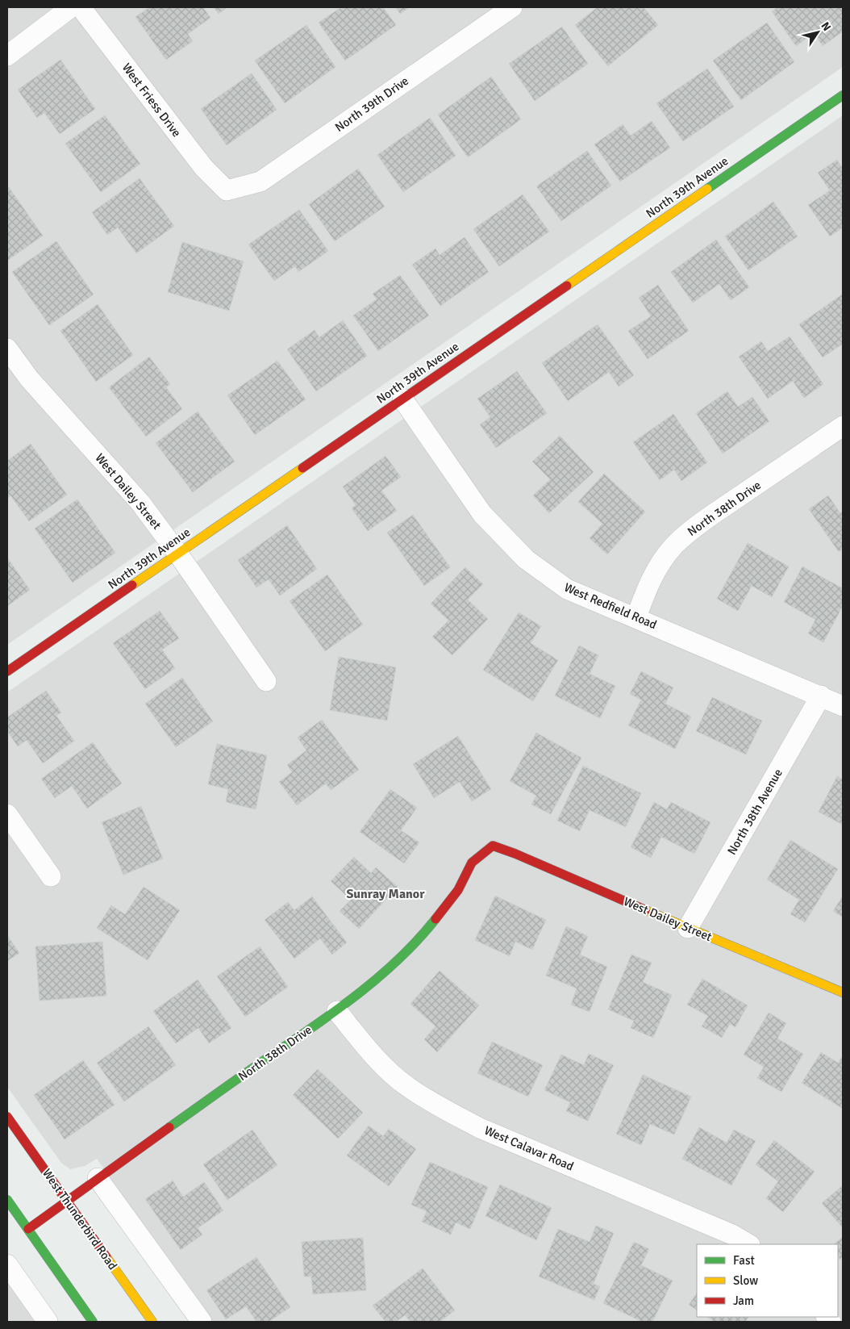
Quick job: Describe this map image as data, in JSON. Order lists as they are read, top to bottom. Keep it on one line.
{"streets":{"street":["West Friess Drive","North 39th Drive","North 39th Avenue","West Dailey Street","North 38th Drive","West Redfield Road","North 38th Avenue","West Calavar Road","West Thunderbird Road"]},"crossings":[["West Friess Drive","North 39th Drive"],["North 39th Avenue","West Dailey Street"],["North 39th Avenue","West Redfield Road"],["West Dailey Street","North 38th Drive"],["West Dailey Street","North 38th Avenue"],["North 38th Drive","West Redfield Road"],["North 38th Drive","West Calavar Road"],["North 38th Drive","West Thunderbird Road"],["West Redfield Road","North 38th Avenue"]],"districts":["Sunray Manor"],"legend":["Fast","Slow","Jam"],"north":"top right"}
